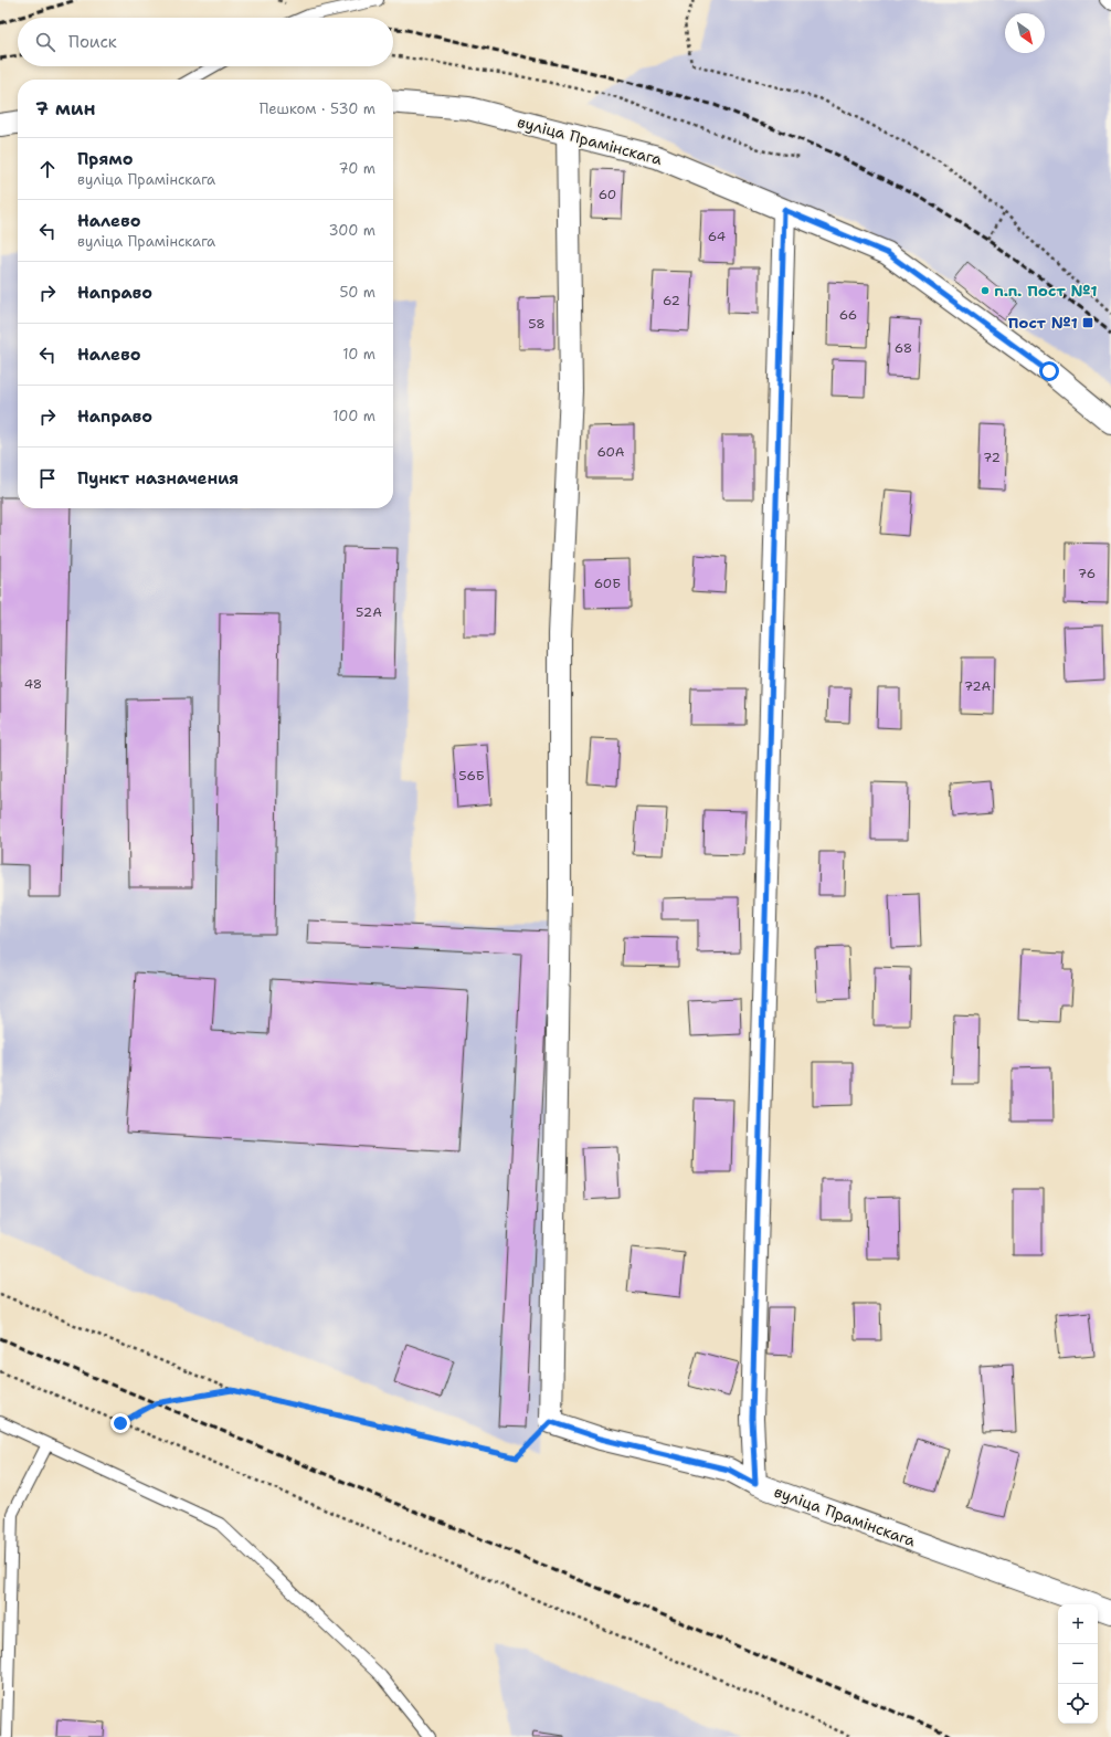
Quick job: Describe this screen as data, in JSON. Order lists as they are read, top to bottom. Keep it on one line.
{"streets":{"street":["вуліца Прамінскага"]},"places":{"other":["п.п. Пост №1"],"transit":["Пост №1"]},"house_numbers":["60","64","62","66","58","68","60А","72","76","60Б","52А","48","72А","56Б"],"north":"bottom right","page":{"search":"Поиск","heading":["7 мин","Пешком · 530 m"],"list":[["Прямо","вуліца Прамінскага","70 m"],["Налево","вуліца Прамінскага","300 m"],["Направо","50 m"],["Налево","10 m"],["Направо","100 m"],"Пункт назначения"],"map_buttons":["+","−"]}}
